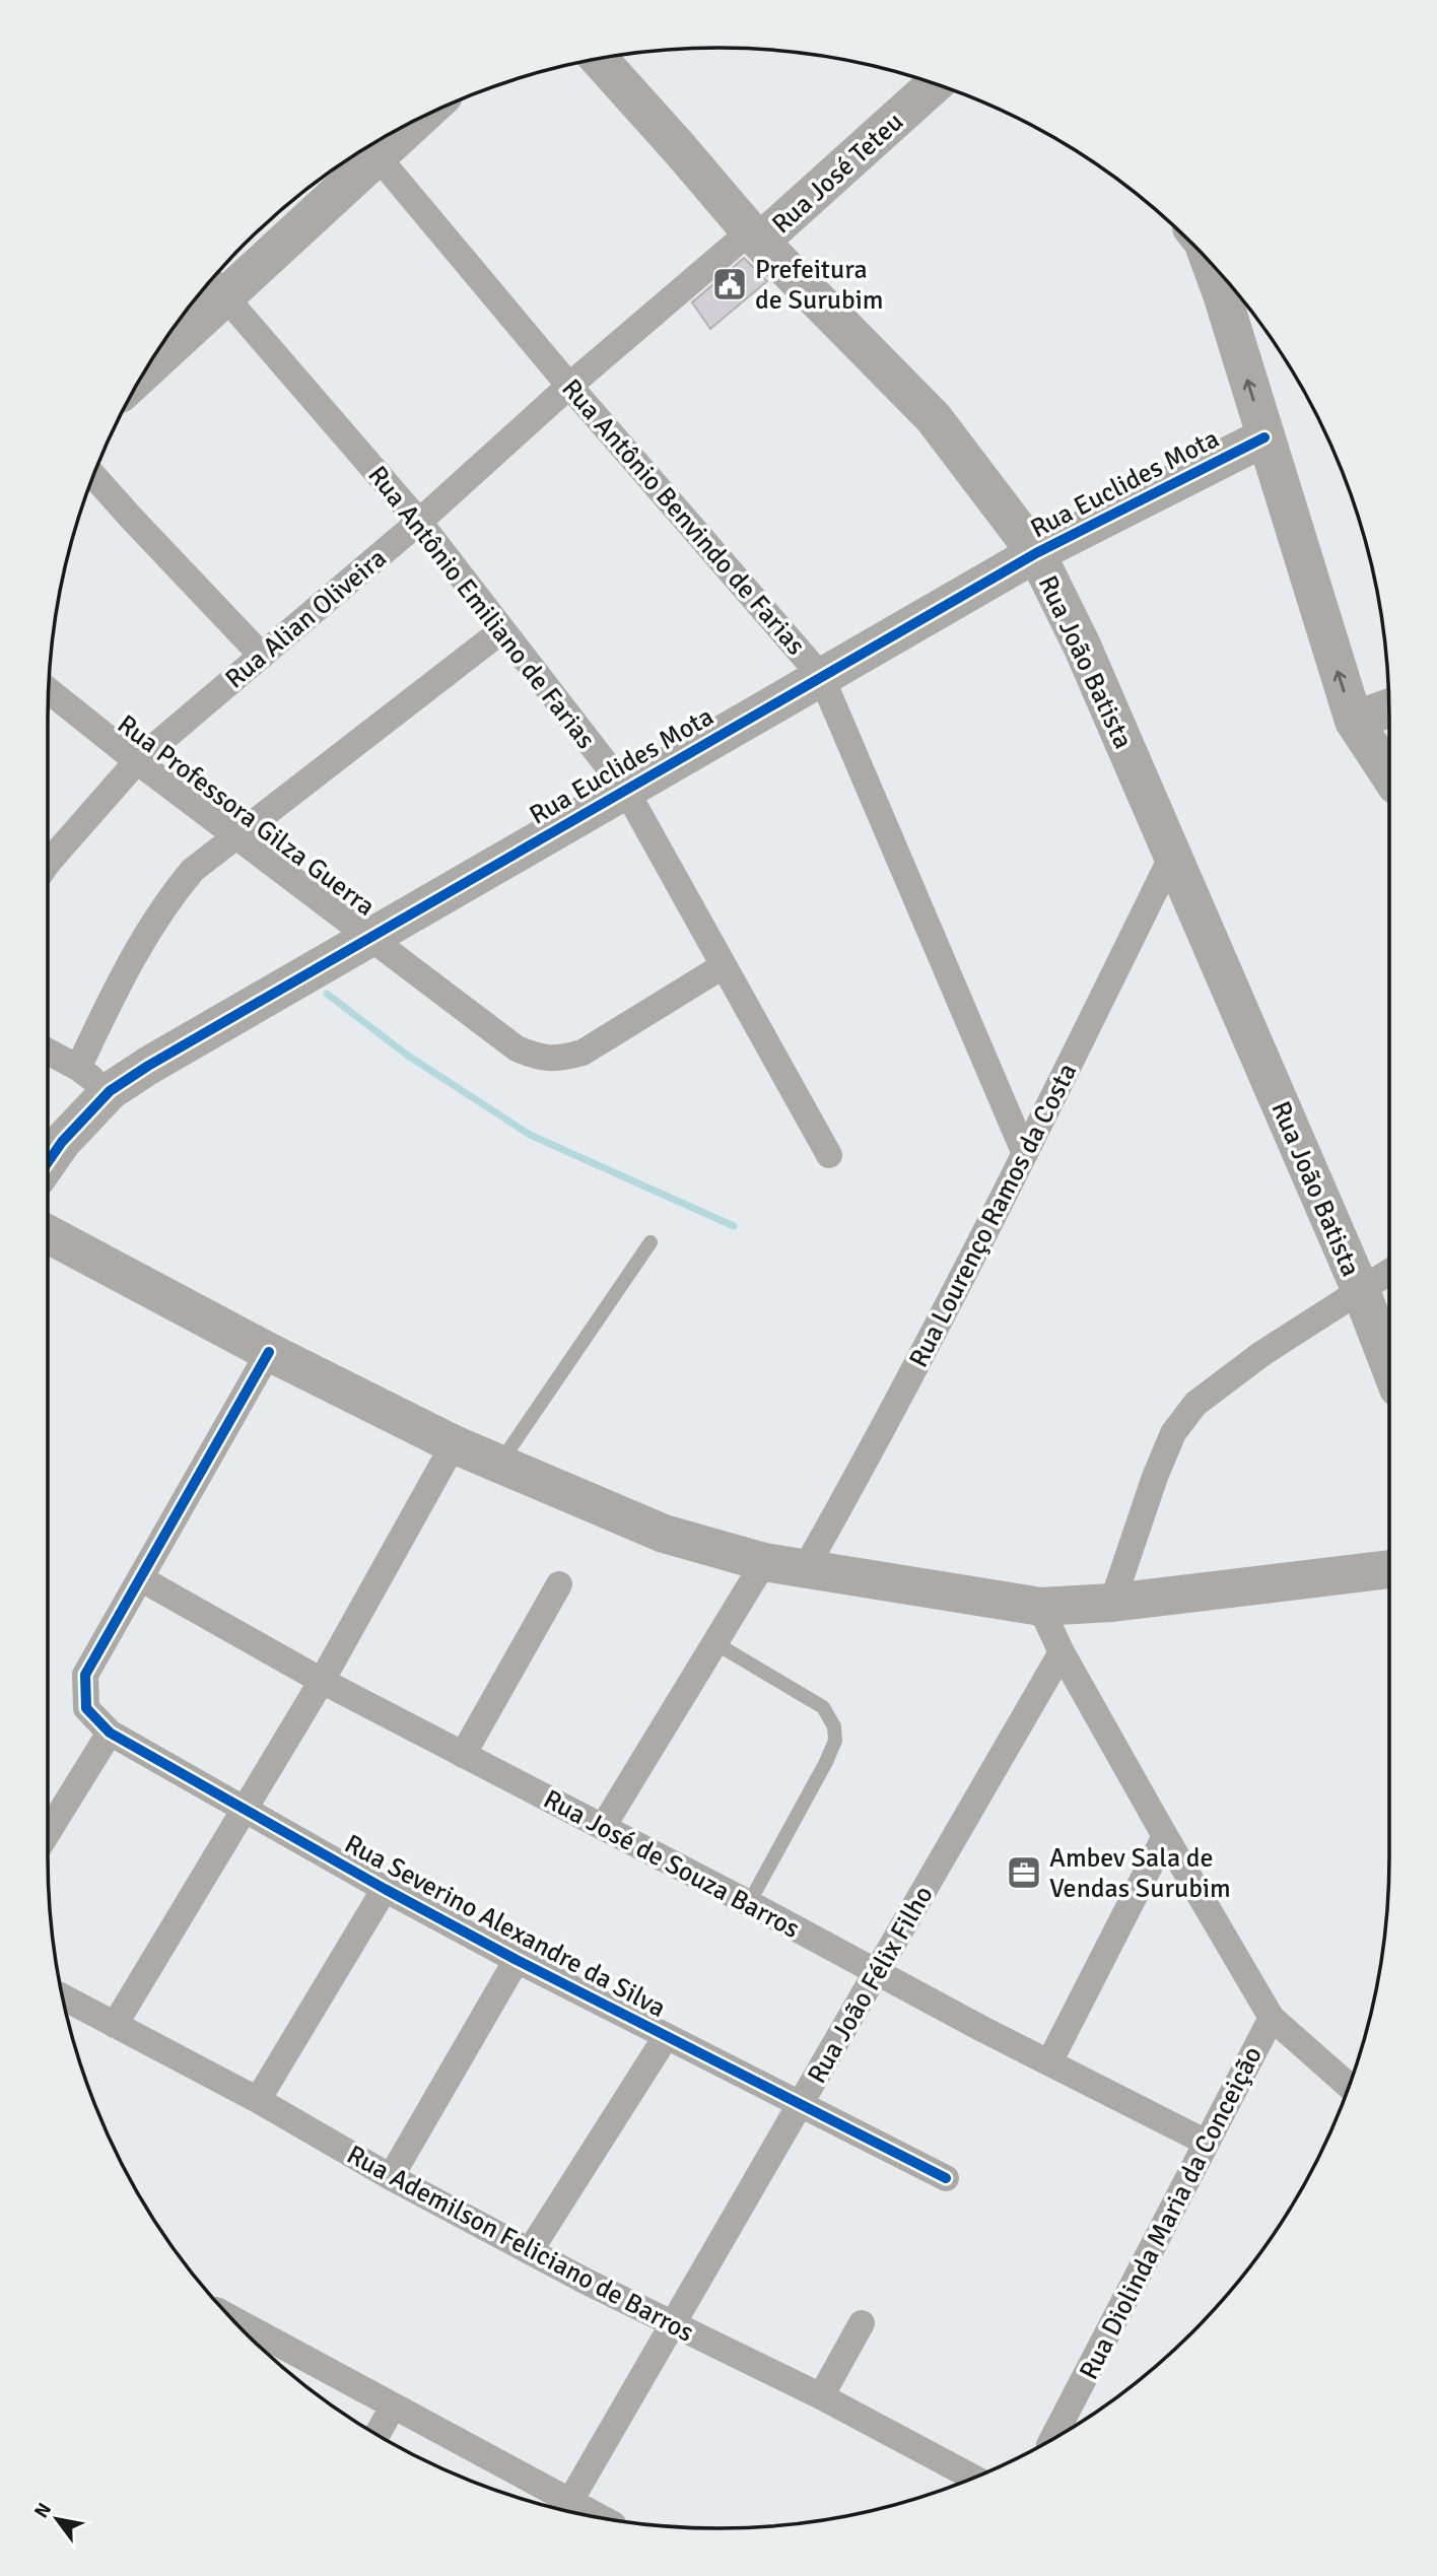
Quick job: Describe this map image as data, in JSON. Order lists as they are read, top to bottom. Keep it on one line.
{"streets":{"main road":["Rua José Teteu","Rua Euclides Mota","Rua João Batista"],"street":["Rua Antônio Benvindo de Farias","Rua Antônio Emiliano de Farias","Rua Alian Oliveira","Rua Professora Gilza Guerra","Rua Lourenço Ramos da Costa","Rua José de Souza Barros","Rua Severino Alexandre da Silva","Rua João Félix Filho","Rua Diolinda Maria da Conceição","Rua Ademilson Feliciano de Barros"]},"crossings":[["Rua José Teteu","Rua Alian Oliveira"],["Rua José Teteu","Rua João Batista"],["Rua Euclides Mota","Rua Antônio Benvindo de Farias"],["Rua Euclides Mota","Rua Antônio Emiliano de Farias"],["Rua Euclides Mota","Rua João Batista"],["Rua Euclides Mota","Rua Professora Gilza Guerra"],["Rua Antônio Benvindo de Farias","Rua Alian Oliveira"],["Rua Antônio Benvindo de Farias","Rua Lourenço Ramos da Costa"],["Rua Antônio Emiliano de Farias","Rua Alian Oliveira"],["Rua Antônio Emiliano de Farias","Rua Professora Gilza Guerra"],["Rua Alian Oliveira","Rua João Batista"],["Rua Alian Oliveira","Rua Professora Gilza Guerra"],["Rua João Batista","Rua Lourenço Ramos da Costa"],["Rua José de Souza Barros","Rua Severino Alexandre da Silva"],["Rua José de Souza Barros","Rua João Félix Filho"],["Rua José de Souza Barros","Rua Diolinda Maria da Conceição"],["Rua Severino Alexandre da Silva","Rua João Félix Filho"],["Rua João Félix Filho","Rua Ademilson Feliciano de Barros"]],"places":{"public building":["Prefeitura de Surubim"],"office":["Ambev Sala de Vendas Surubim"]},"north":"top left"}
